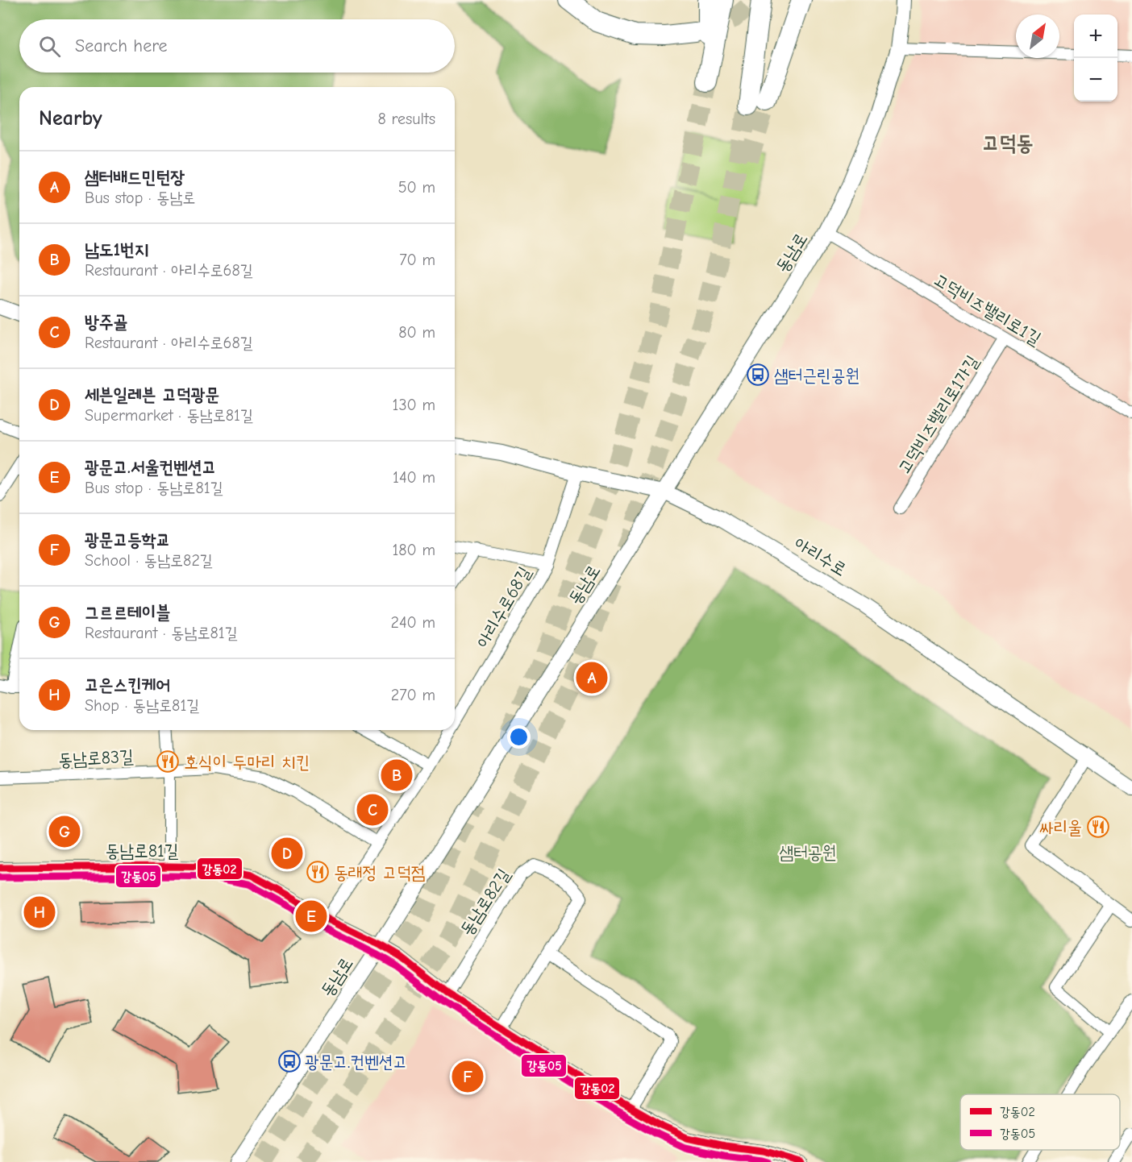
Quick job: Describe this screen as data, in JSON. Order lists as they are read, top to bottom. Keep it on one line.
{"streets":{"main road":["동남로","아리수로"],"street":["고덕비즈밸리로1길","고덕비즈밸리로1가길","아리수로68길","동남로83길","동남로81길","동남로82길"]},"crossings":[["동남로","고덕비즈밸리로1길"],["동남로","아리수로"],["동남로","동남로81길"],["고덕비즈밸리로1길","고덕비즈밸리로1가길"],["아리수로","아리수로68길"],["아리수로68길","동남로83길"],["아리수로68길","동남로81길"]],"districts":["고덕동"],"parks":["샘터공원"],"places":{"bus stop":["샘터근린공원","광문고.컨벤션고"],"restaurant":["호식이 두마리 치킨","싸리울","동래정 고덕점"]},"lines":["transit line 강동02","transit line 강동05"],"legend":["강동02","강동05"],"north":"top right","page":{"map_buttons":["+","−"],"search":"Search here","heading":["Nearby","8 results"],"list":[{"mark":"A","name":"샘터배드민턴장","note":"Bus stop · 동남로","value":"50 m"},{"mark":"B","name":"남도1번지","note":"Restaurant · 아리수로68길","value":"70 m"},{"mark":"C","name":"방주골","note":"Restaurant · 아리수로68길","value":"80 m"},{"mark":"D","name":"세븐일레븐 고덕광문","note":"Supermarket · 동남로81길","value":"130 m"},{"mark":"E","name":"광문고.서울컨벤션고","note":"Bus stop · 동남로81길","value":"140 m"},{"mark":"F","name":"광문고등학교","note":"School · 동남로82길","value":"180 m"},{"mark":"G","name":"그르르테이블","note":"Restaurant · 동남로81길","value":"240 m"},{"mark":"H","name":"고은스킨케어","note":"Shop · 동남로81길","value":"270 m"}],"pins":["A","B","C","G","D","H","E","F"]}}
